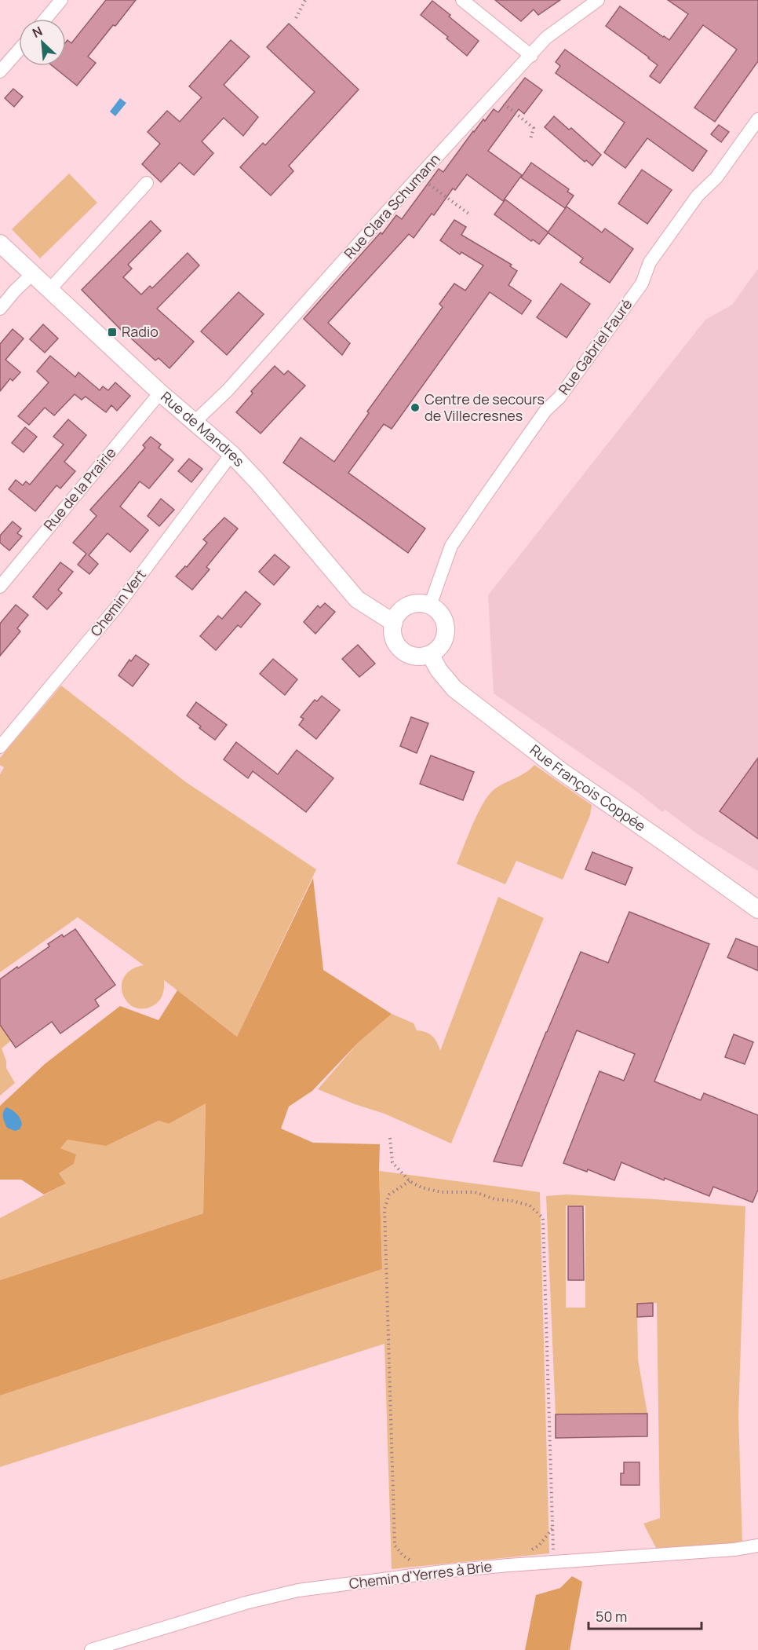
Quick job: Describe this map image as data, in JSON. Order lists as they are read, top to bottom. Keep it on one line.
{"streets":{"street":["Rue Clara Schumann","Rue Gabriel Fauré","Rue de Mandres","Rue de la Prairie","Chemin Vert","Rue François Coppée","Chemin d'Yerres à Brie"]},"crossings":[["Rue Clara Schumann","Rue de Mandres"],["Rue Gabriel Fauré","Rue de Mandres"],["Rue Gabriel Fauré","Rue François Coppée"],["Rue de Mandres","Rue de la Prairie"],["Rue de Mandres","Chemin Vert"],["Rue de Mandres","Rue François Coppée"]],"places":{"transit":["Radio"],"other":["Centre de secours de Villecresnes"]},"scale_bar":"50 m","north":"top left"}
